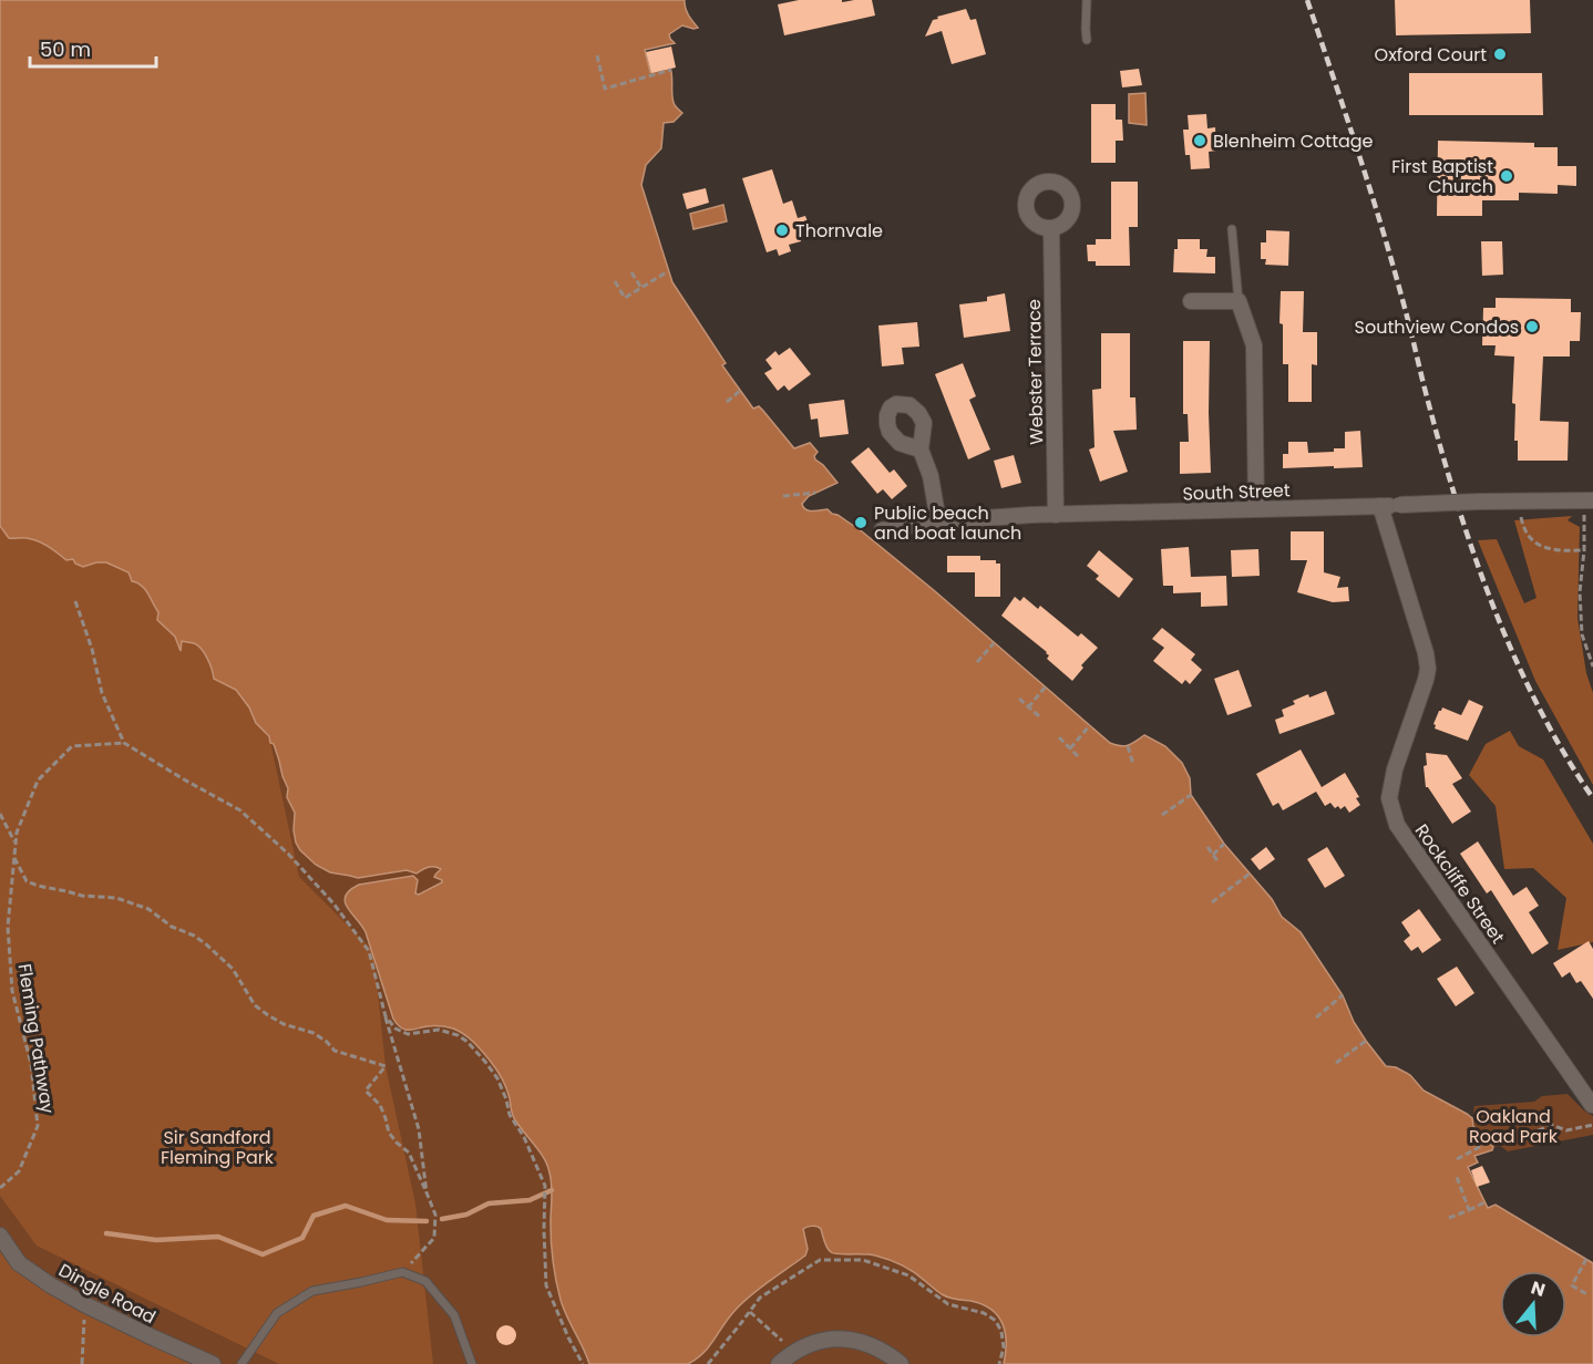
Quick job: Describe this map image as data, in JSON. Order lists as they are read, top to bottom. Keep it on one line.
{"streets":{"street":["Webster Terrace","South Street","Rockcliffe Street","Dingle Road"],"path":["Fleming Pathway"]},"crossings":[["Webster Terrace","South Street"],["South Street","Rockcliffe Street"]],"parks":["Oakland Road Park","Sir Sandford Fleming Park"],"places":["Oxford Court","Blenheim Cottage","First Baptist Church","Thornvale","Southview Condos","Public beach and boat launch"],"scale_bar":"50 m","north":"top"}
